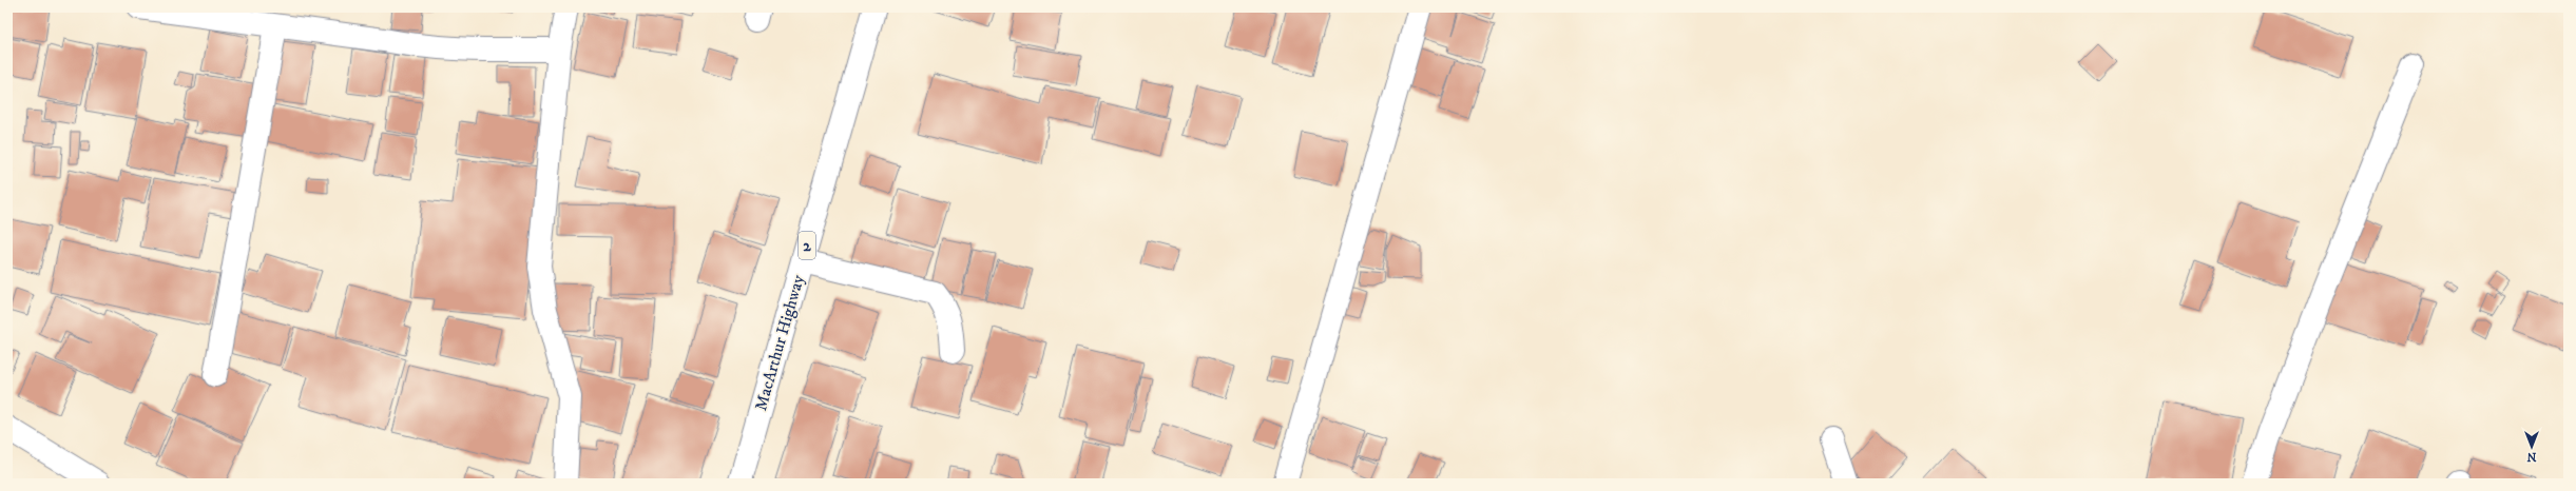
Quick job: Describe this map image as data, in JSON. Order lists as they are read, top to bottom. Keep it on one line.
{"streets":{"main road":["2","MacArthur Highway"]},"north":"bottom"}
